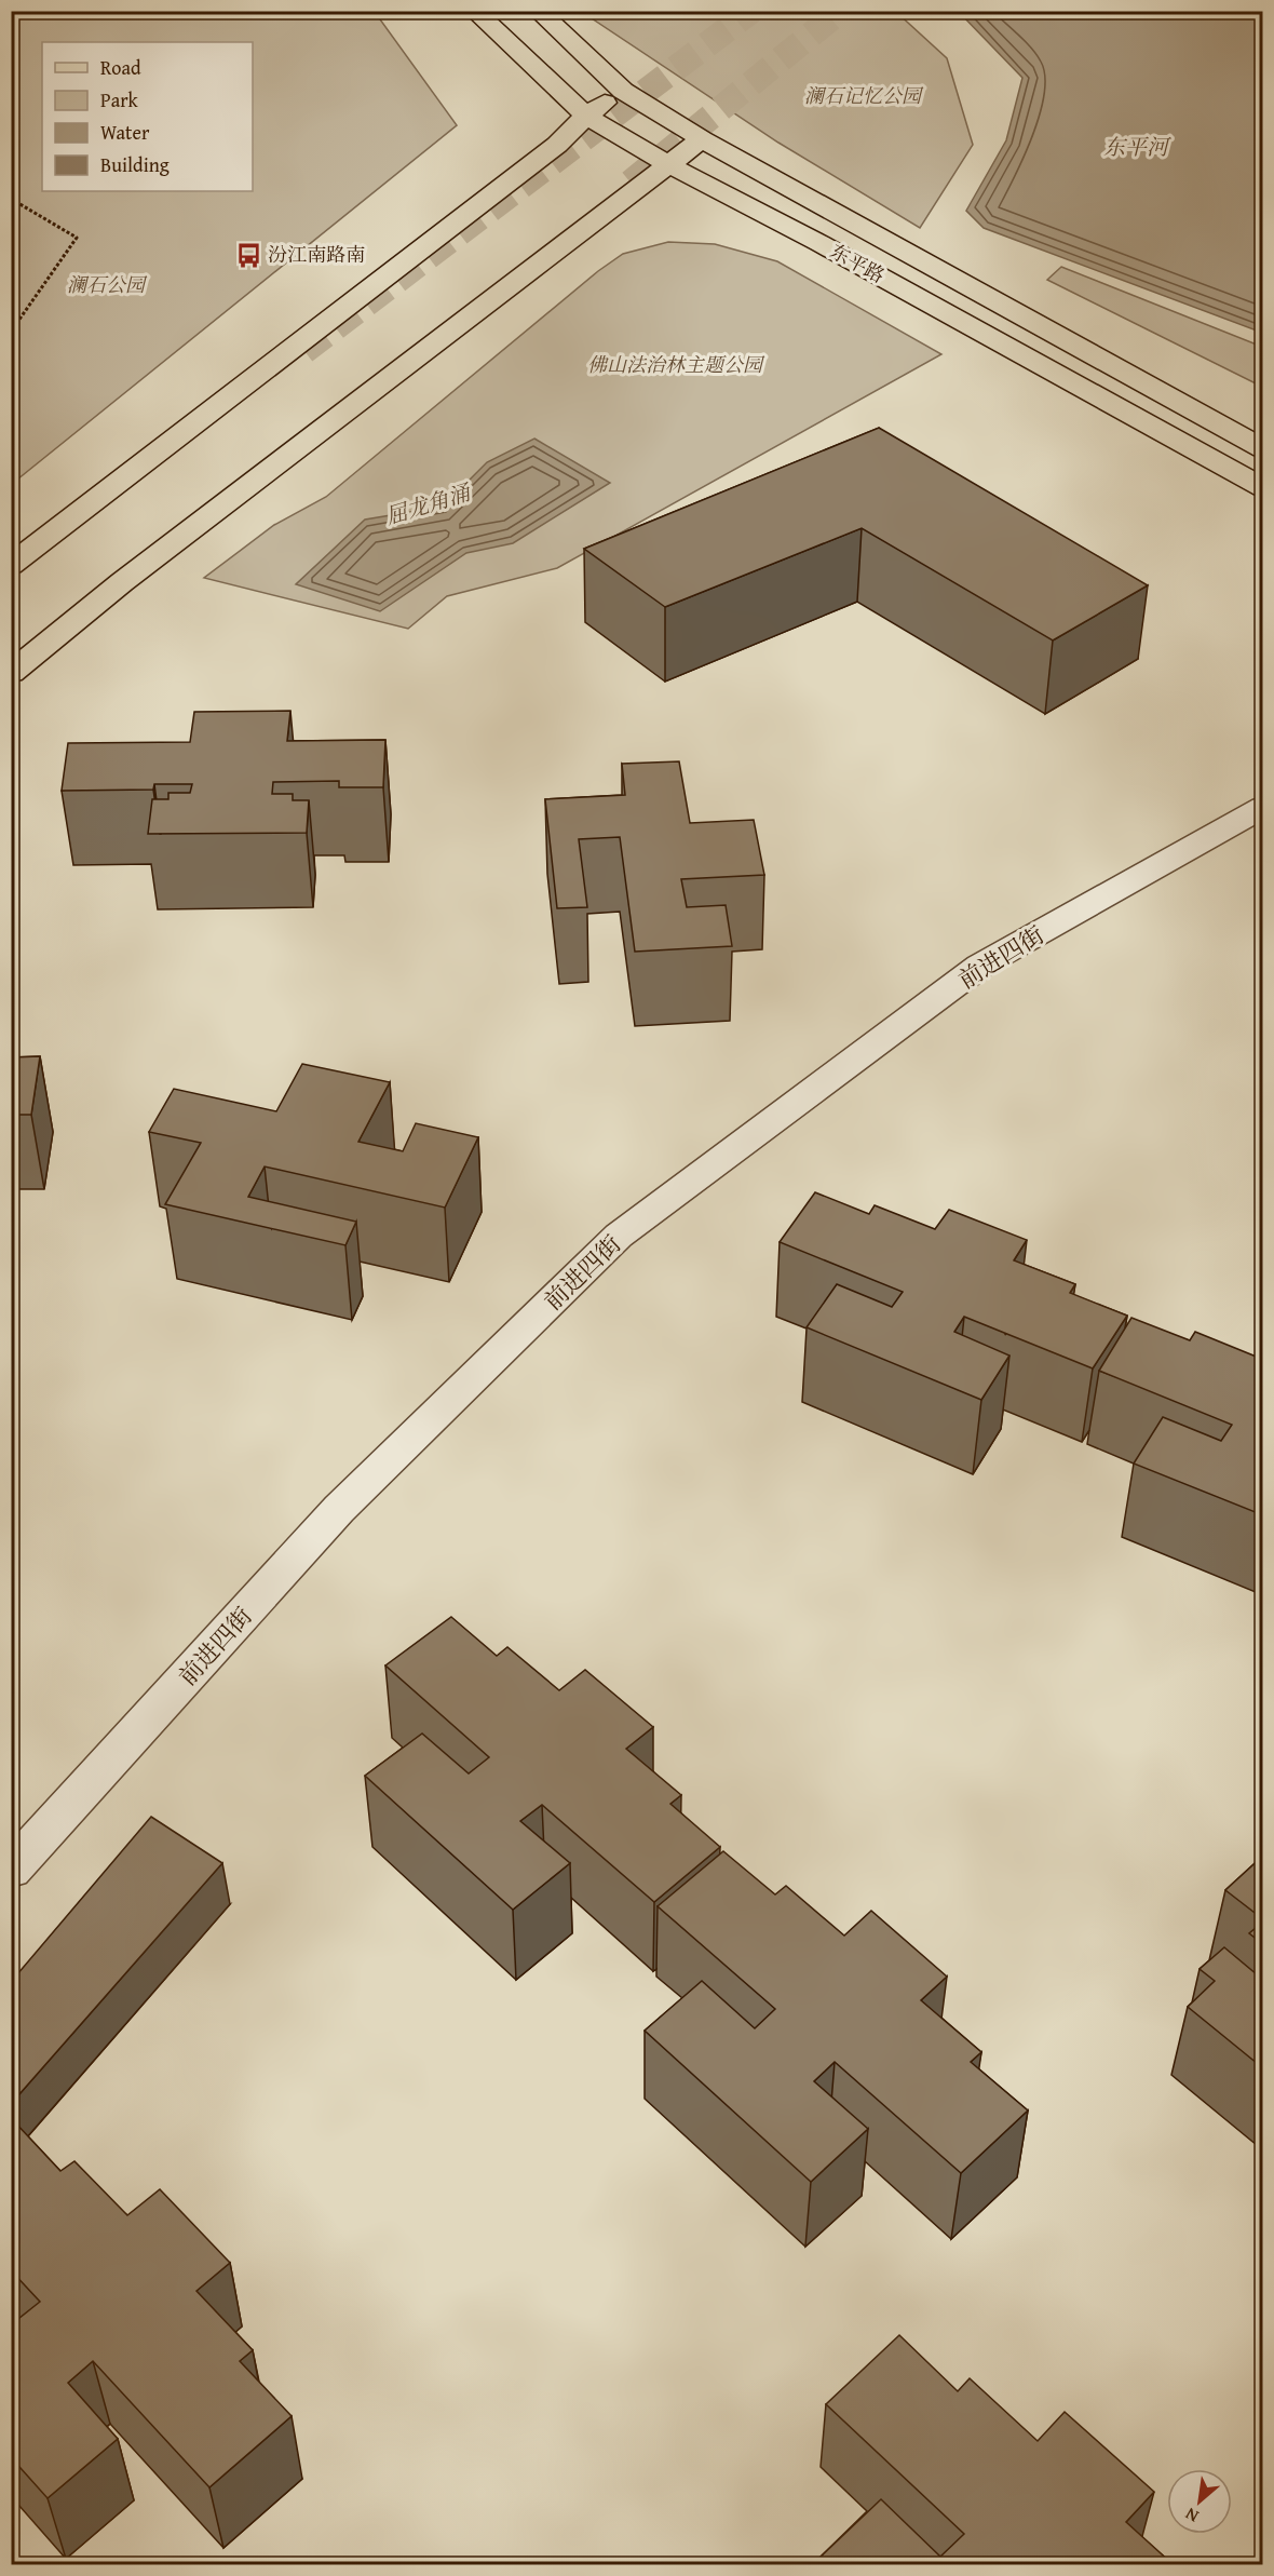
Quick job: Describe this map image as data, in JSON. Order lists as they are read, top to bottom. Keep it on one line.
{"streets":{"main road":["东平路"],"street":["前进四街"]},"water":["东平河","屈龙角涌"],"parks":["澜石记忆公园","澜石公园","佛山法治林主题公园"],"places":{"bus stop":["汾江南路南"]},"legend":["Road","Park","Water","Building"],"north":"bottom left"}
